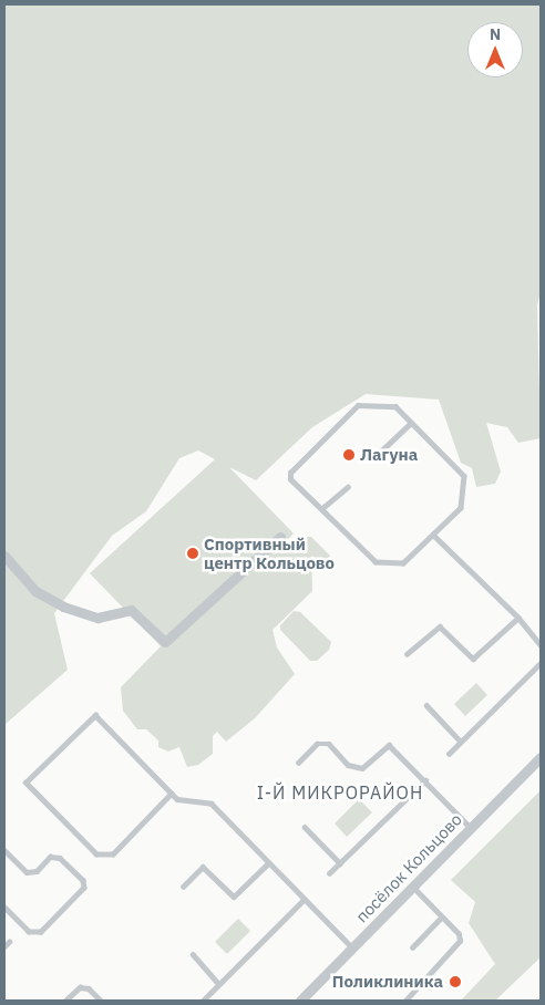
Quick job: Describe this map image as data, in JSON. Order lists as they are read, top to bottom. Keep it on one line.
{"streets":{"street":["посёлок Кольцово"]},"districts":["I-Й МИКРОРАЙОН"],"places":["Лагуна","Спортивный центр Кольцово","Поликлиника"],"north":"top"}
